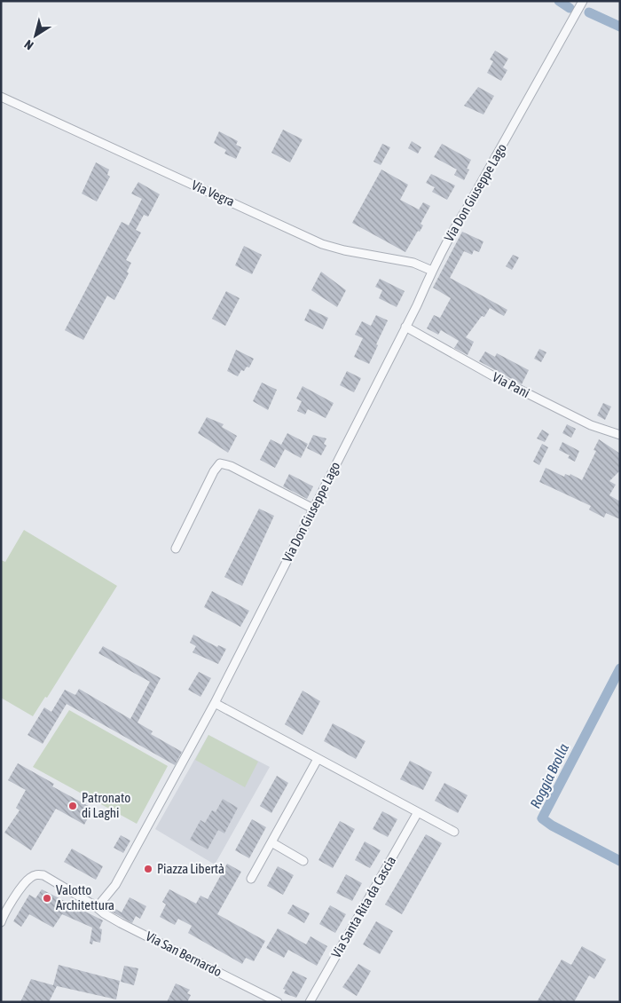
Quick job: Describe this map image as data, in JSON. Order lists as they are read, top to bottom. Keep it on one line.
{"streets":{"street":["Via Don Giuseppe Lago","Via Vegra","Via Pani","Via Santa Rita da Cascia","Via San Bernardo"]},"crossings":[["Via Don Giuseppe Lago","Via Vegra"],["Via Don Giuseppe Lago","Via Pani"],["Via Don Giuseppe Lago","Via San Bernardo"]],"water":["Roggia Brolla"],"places":["Patronato di Laghi","Piazza Libertà","Valotto Architettura"],"north":"bottom left"}
